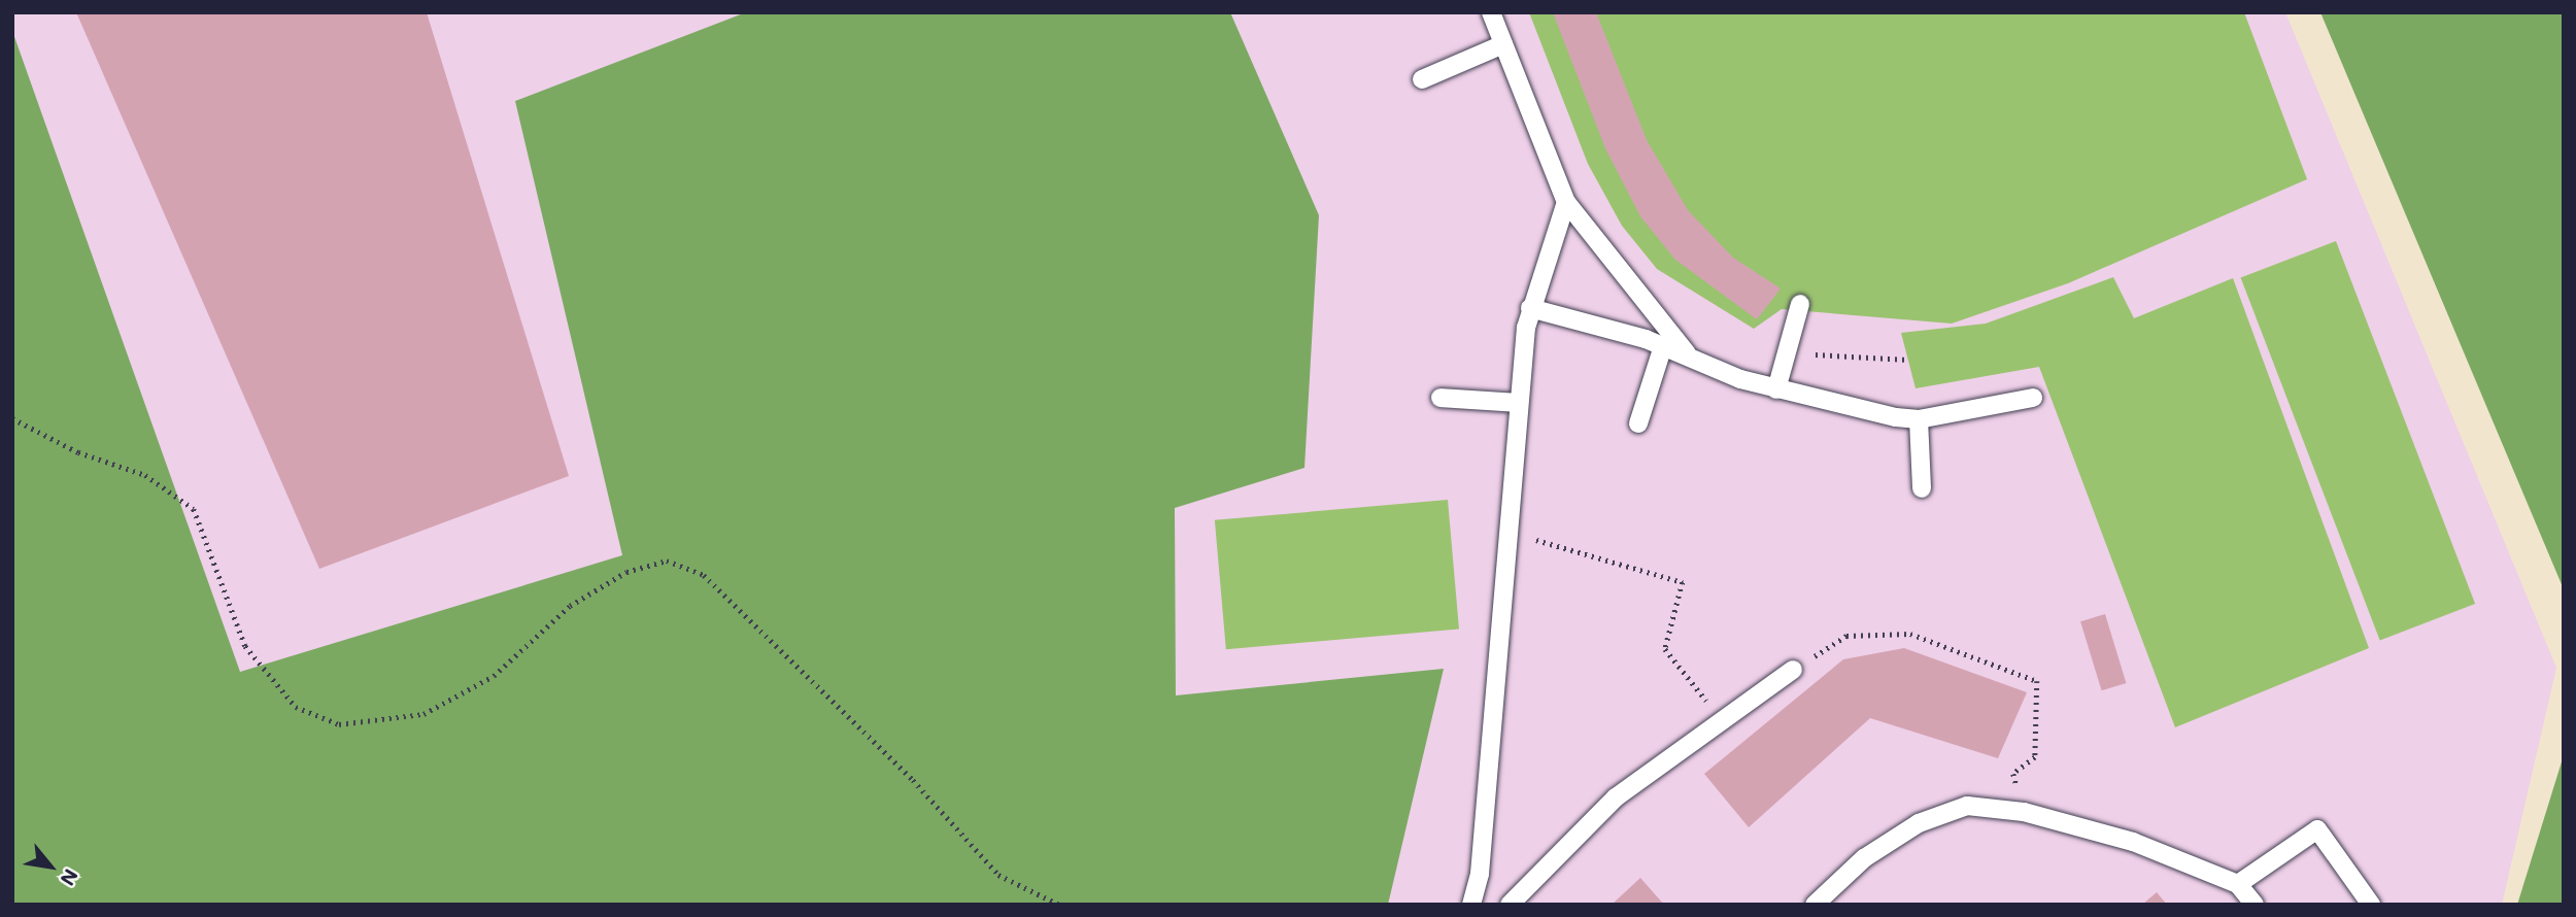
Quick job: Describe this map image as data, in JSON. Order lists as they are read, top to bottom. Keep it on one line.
{"north":"bottom right"}
